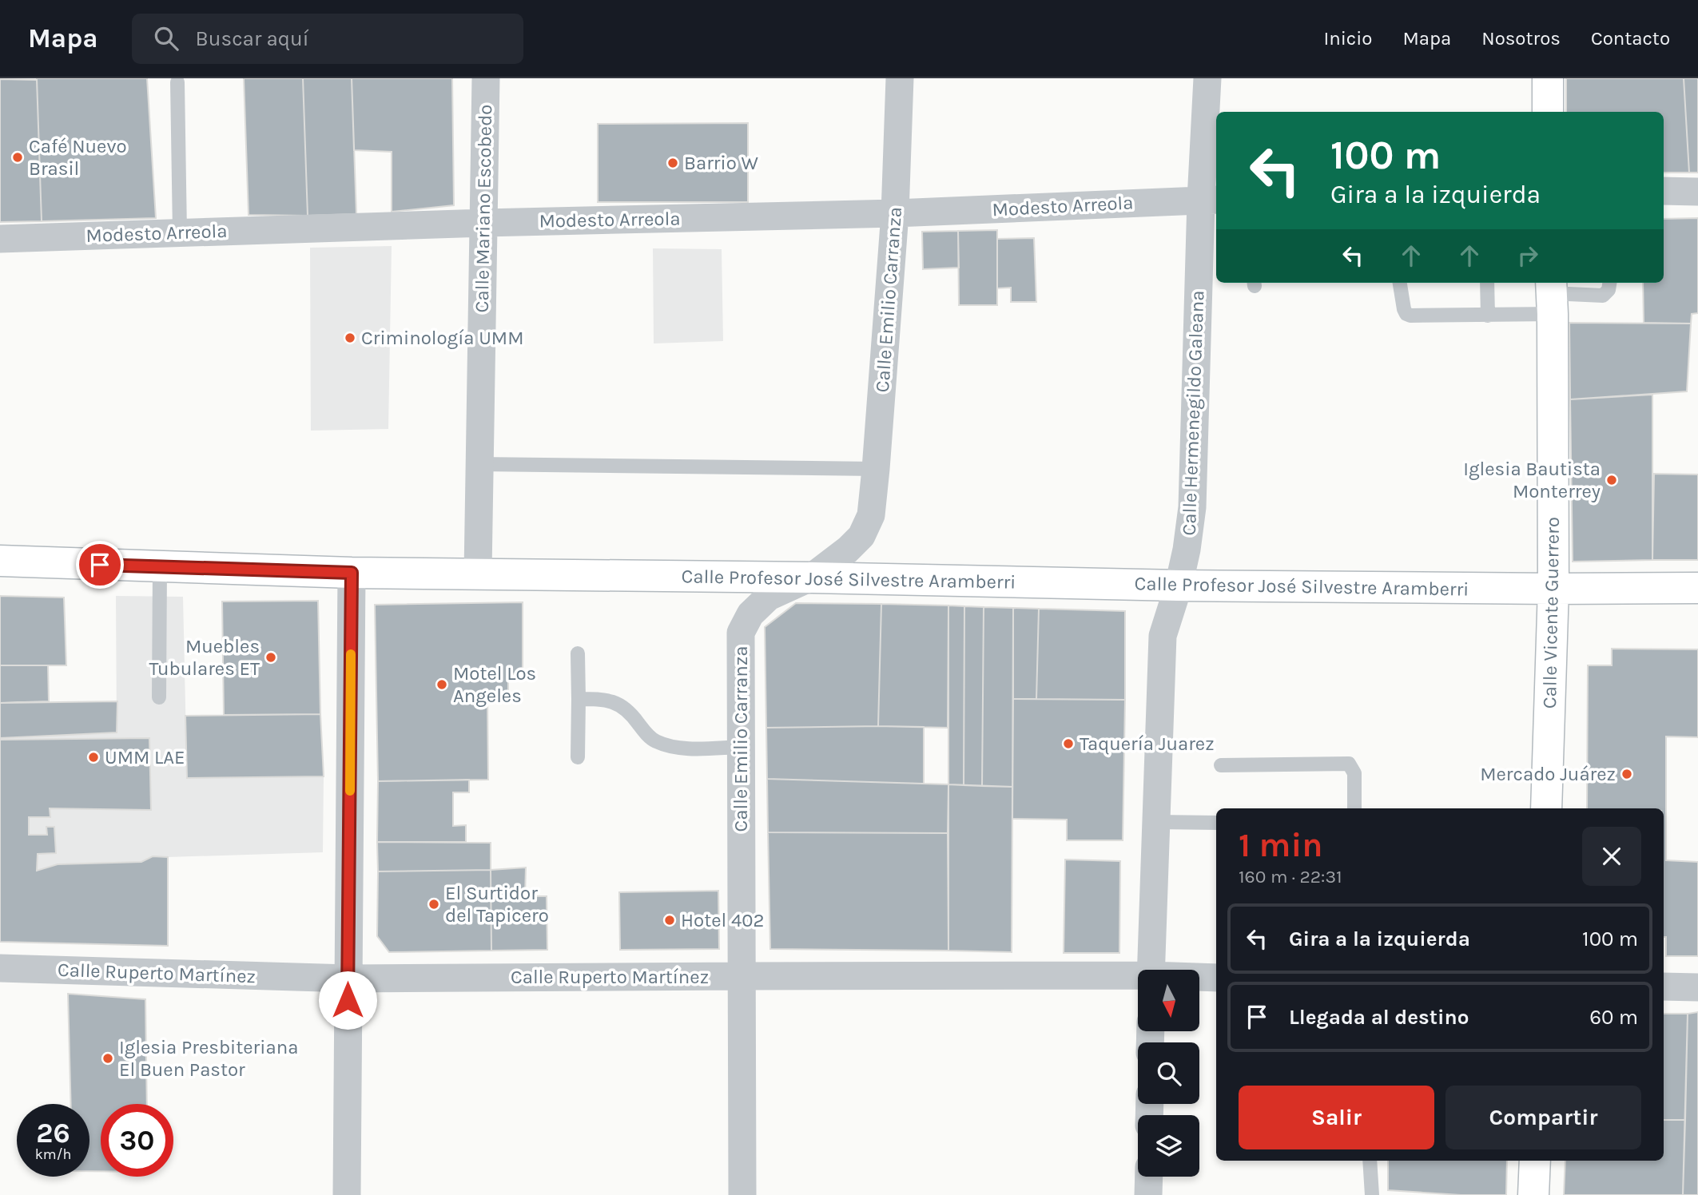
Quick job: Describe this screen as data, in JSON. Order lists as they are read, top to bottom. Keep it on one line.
{"streets":{"main road":["Calle Profesor José Silvestre Aramberri","Calle Vicente Guerrero"],"street":["Modesto Arreola","Calle Mariano Escobedo","Calle Emilio Carranza","Calle Hermenegildo Galeana","Calle Ruperto Martínez"]},"crossings":[["Modesto Arreola","Calle Mariano Escobedo"],["Modesto Arreola","Calle Emilio Carranza"],["Modesto Arreola","Calle Hermenegildo Galeana"],["Calle Mariano Escobedo","Calle Profesor José Silvestre Aramberri"],["Calle Emilio Carranza","Calle Profesor José Silvestre Aramberri"],["Calle Emilio Carranza","Calle Ruperto Martínez"],["Calle Hermenegildo Galeana","Calle Profesor José Silvestre Aramberri"],["Calle Profesor José Silvestre Aramberri","Calle Vicente Guerrero"]],"places":["Café Nuevo Brasil","Barrio W","Criminología UMM","Iglesia Bautista Monterrey","Muebles Tubulares ET","Motel Los Angeles","Taquería Juarez","UMM LAE","Mercado Juárez","El Surtidor del Tapicero","Hotel 402","Iglesia Presbiteriana El Buen Pastor"],"north":"bottom","page":{"header":"Mapa","search":"Buscar aquí","nav":["Inicio","Mapa","Nosotros","Contacto"],"turn":["100 m","Gira a la izquierda"],"heading":["1 min","160 m · 22:31"],"list":[{"name":"Gira a la izquierda","value":"100 m"},{"name":"Llegada al destino","value":"60 m"}],"buttons":["Salir","Compartir"],"speed":"26 km/h","limit":"30"}}
